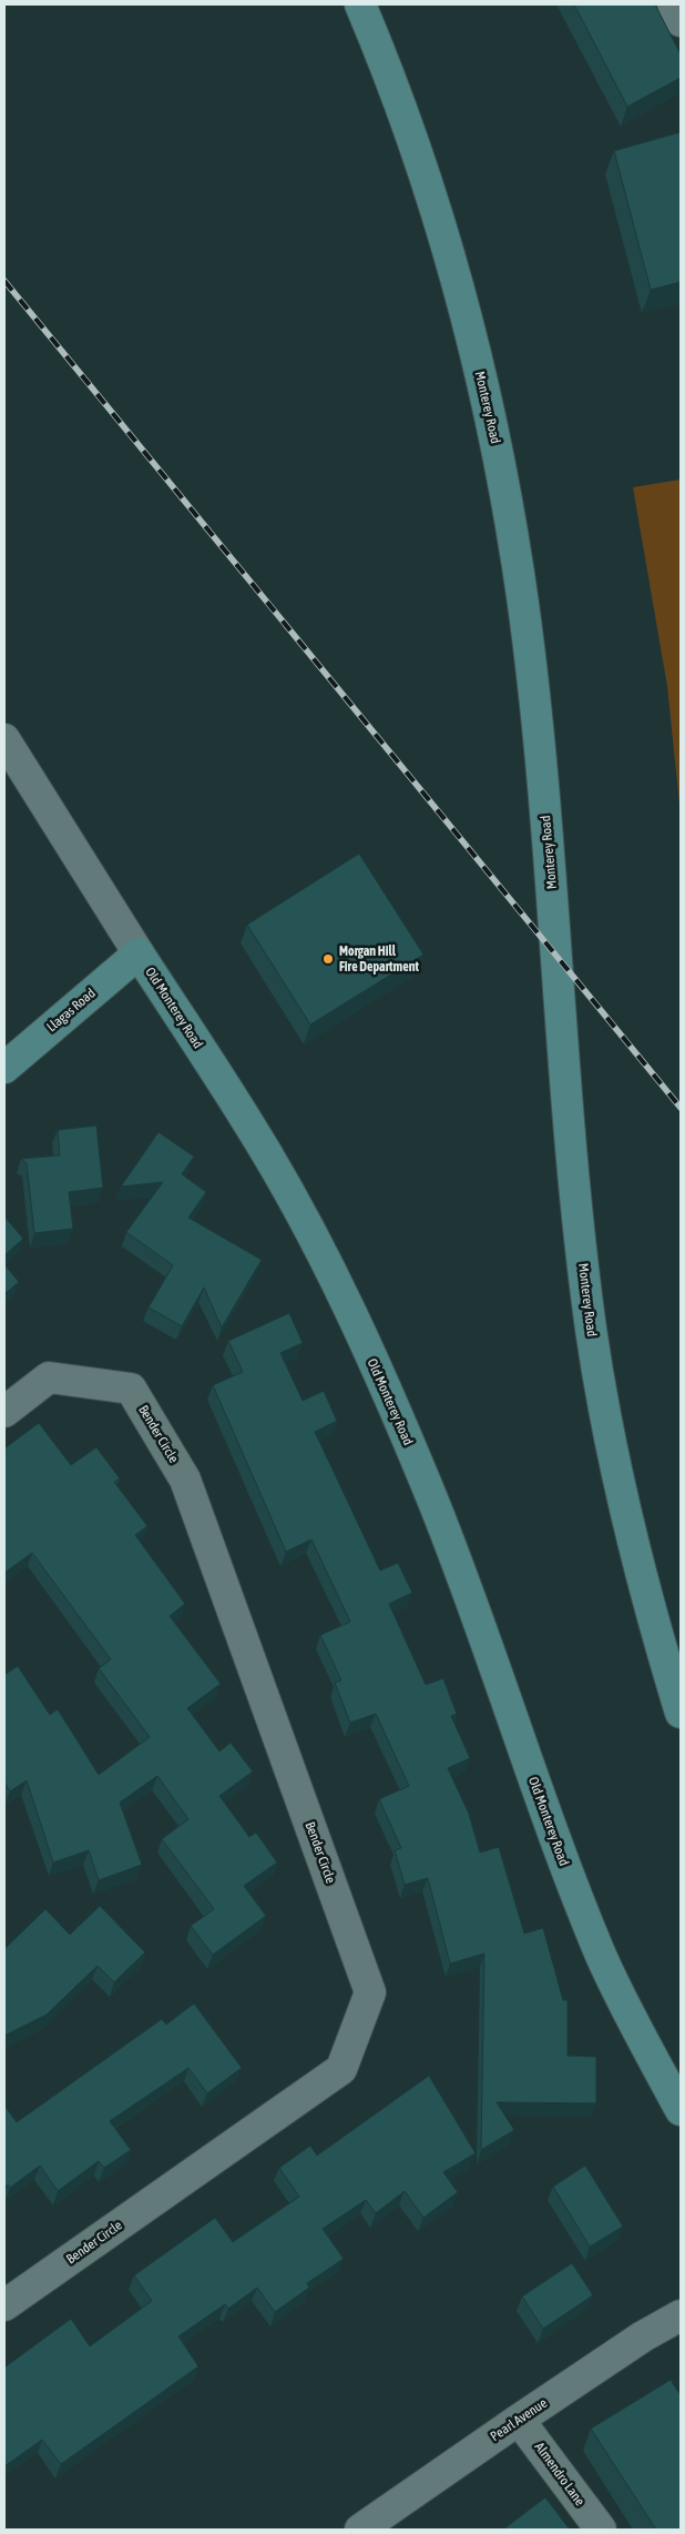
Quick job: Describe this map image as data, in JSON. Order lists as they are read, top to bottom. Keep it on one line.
{"streets":{"main road":["Monterey Road","Old Monterey Road","Llagas Road"],"street":["Bender Circle","Pearl Avenue","Almendro Lane"]},"crossings":[["Old Monterey Road","Llagas Road"],["Pearl Avenue","Almendro Lane"]],"places":["Morgan Hill Fire Department"]}
